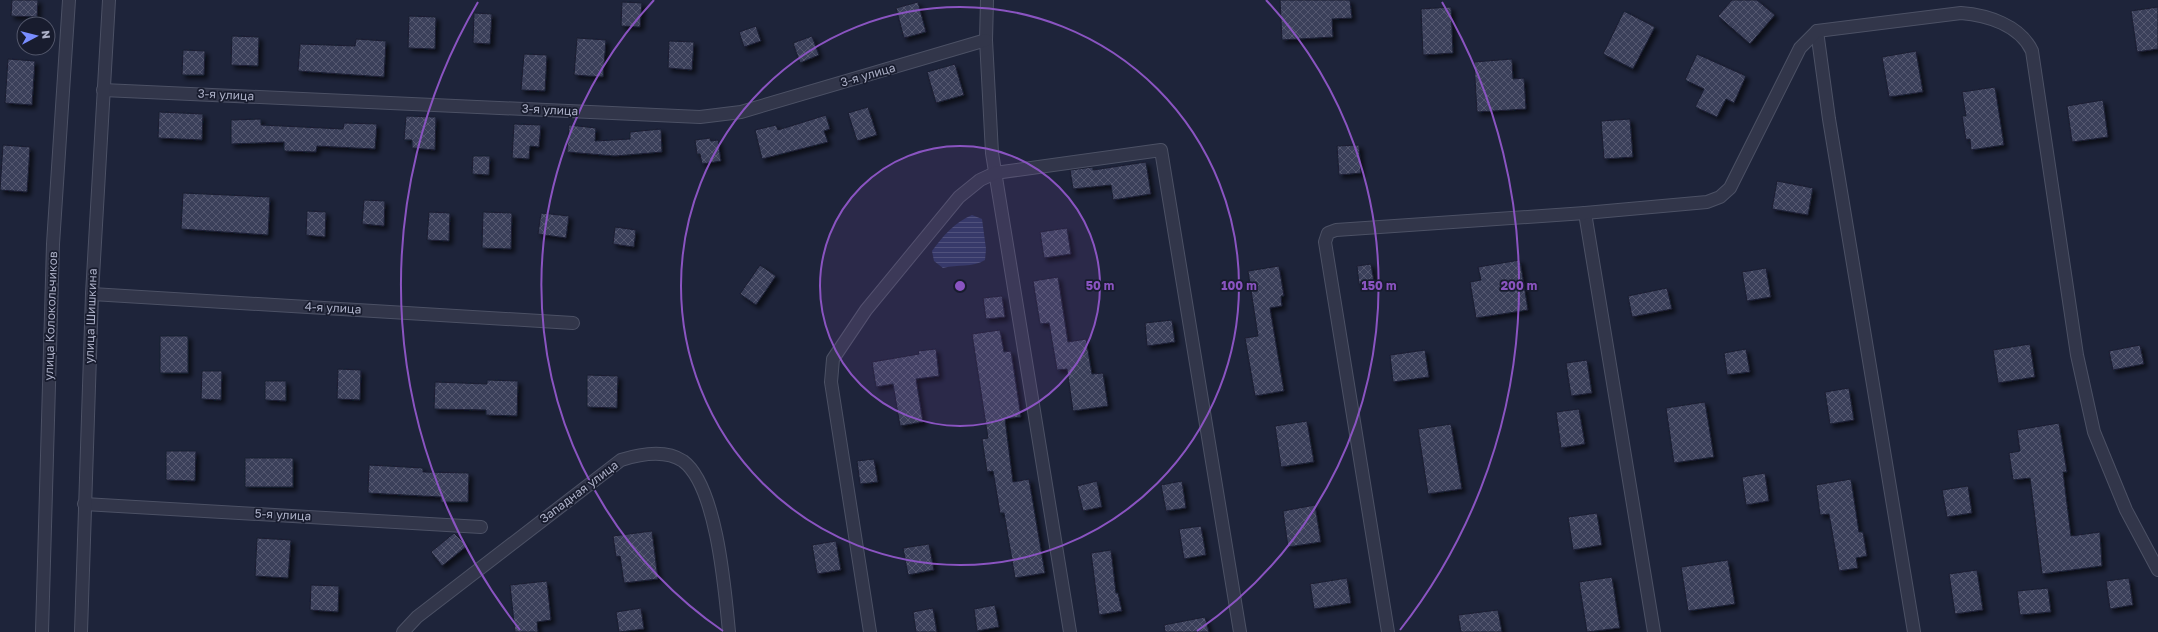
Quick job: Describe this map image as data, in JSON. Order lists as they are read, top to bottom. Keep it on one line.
{"streets":{"street":["3-я улица","4-я улица","улица Колокольчиков","улица Шишкина","Западная улица","5-я улица"]},"crossings":[["3-я улица","улица Шишкина"],["4-я улица","улица Шишкина"],["улица Шишкина","5-я улица"]],"north":"right","rings":["50 m","100 m","150 m","200 m"]}
